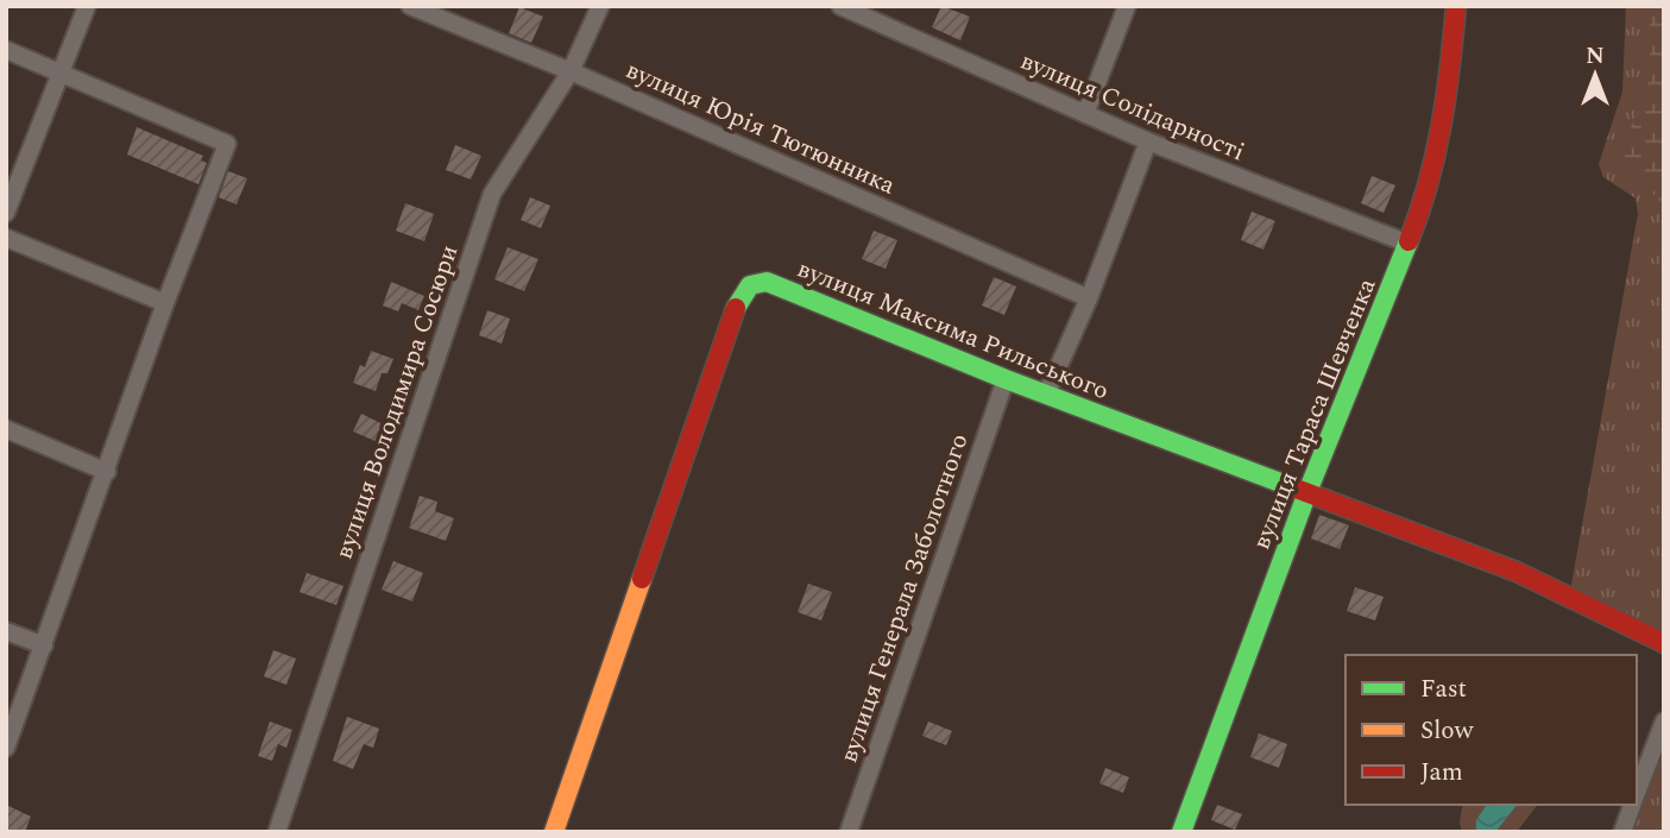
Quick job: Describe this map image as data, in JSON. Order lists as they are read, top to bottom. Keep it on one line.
{"streets":{"street":["вулиця Солідарності","вулиця Юрія Тютюнника","вулиця Максима Рильського","вулиця Володимира Сосюри","вулиця Тараса Шевченка","вулиця Генерала Заболотного"]},"crossings":[["вулиця Солідарності","вулиця Тараса Шевченка"],["вулиця Юрія Тютюнника","вулиця Володимира Сосюри"],["вулиця Максима Рильського","вулиця Тараса Шевченка"],["вулиця Максима Рильського","вулиця Генерала Заболотного"]],"legend":["Fast","Slow","Jam"],"north":"top"}
